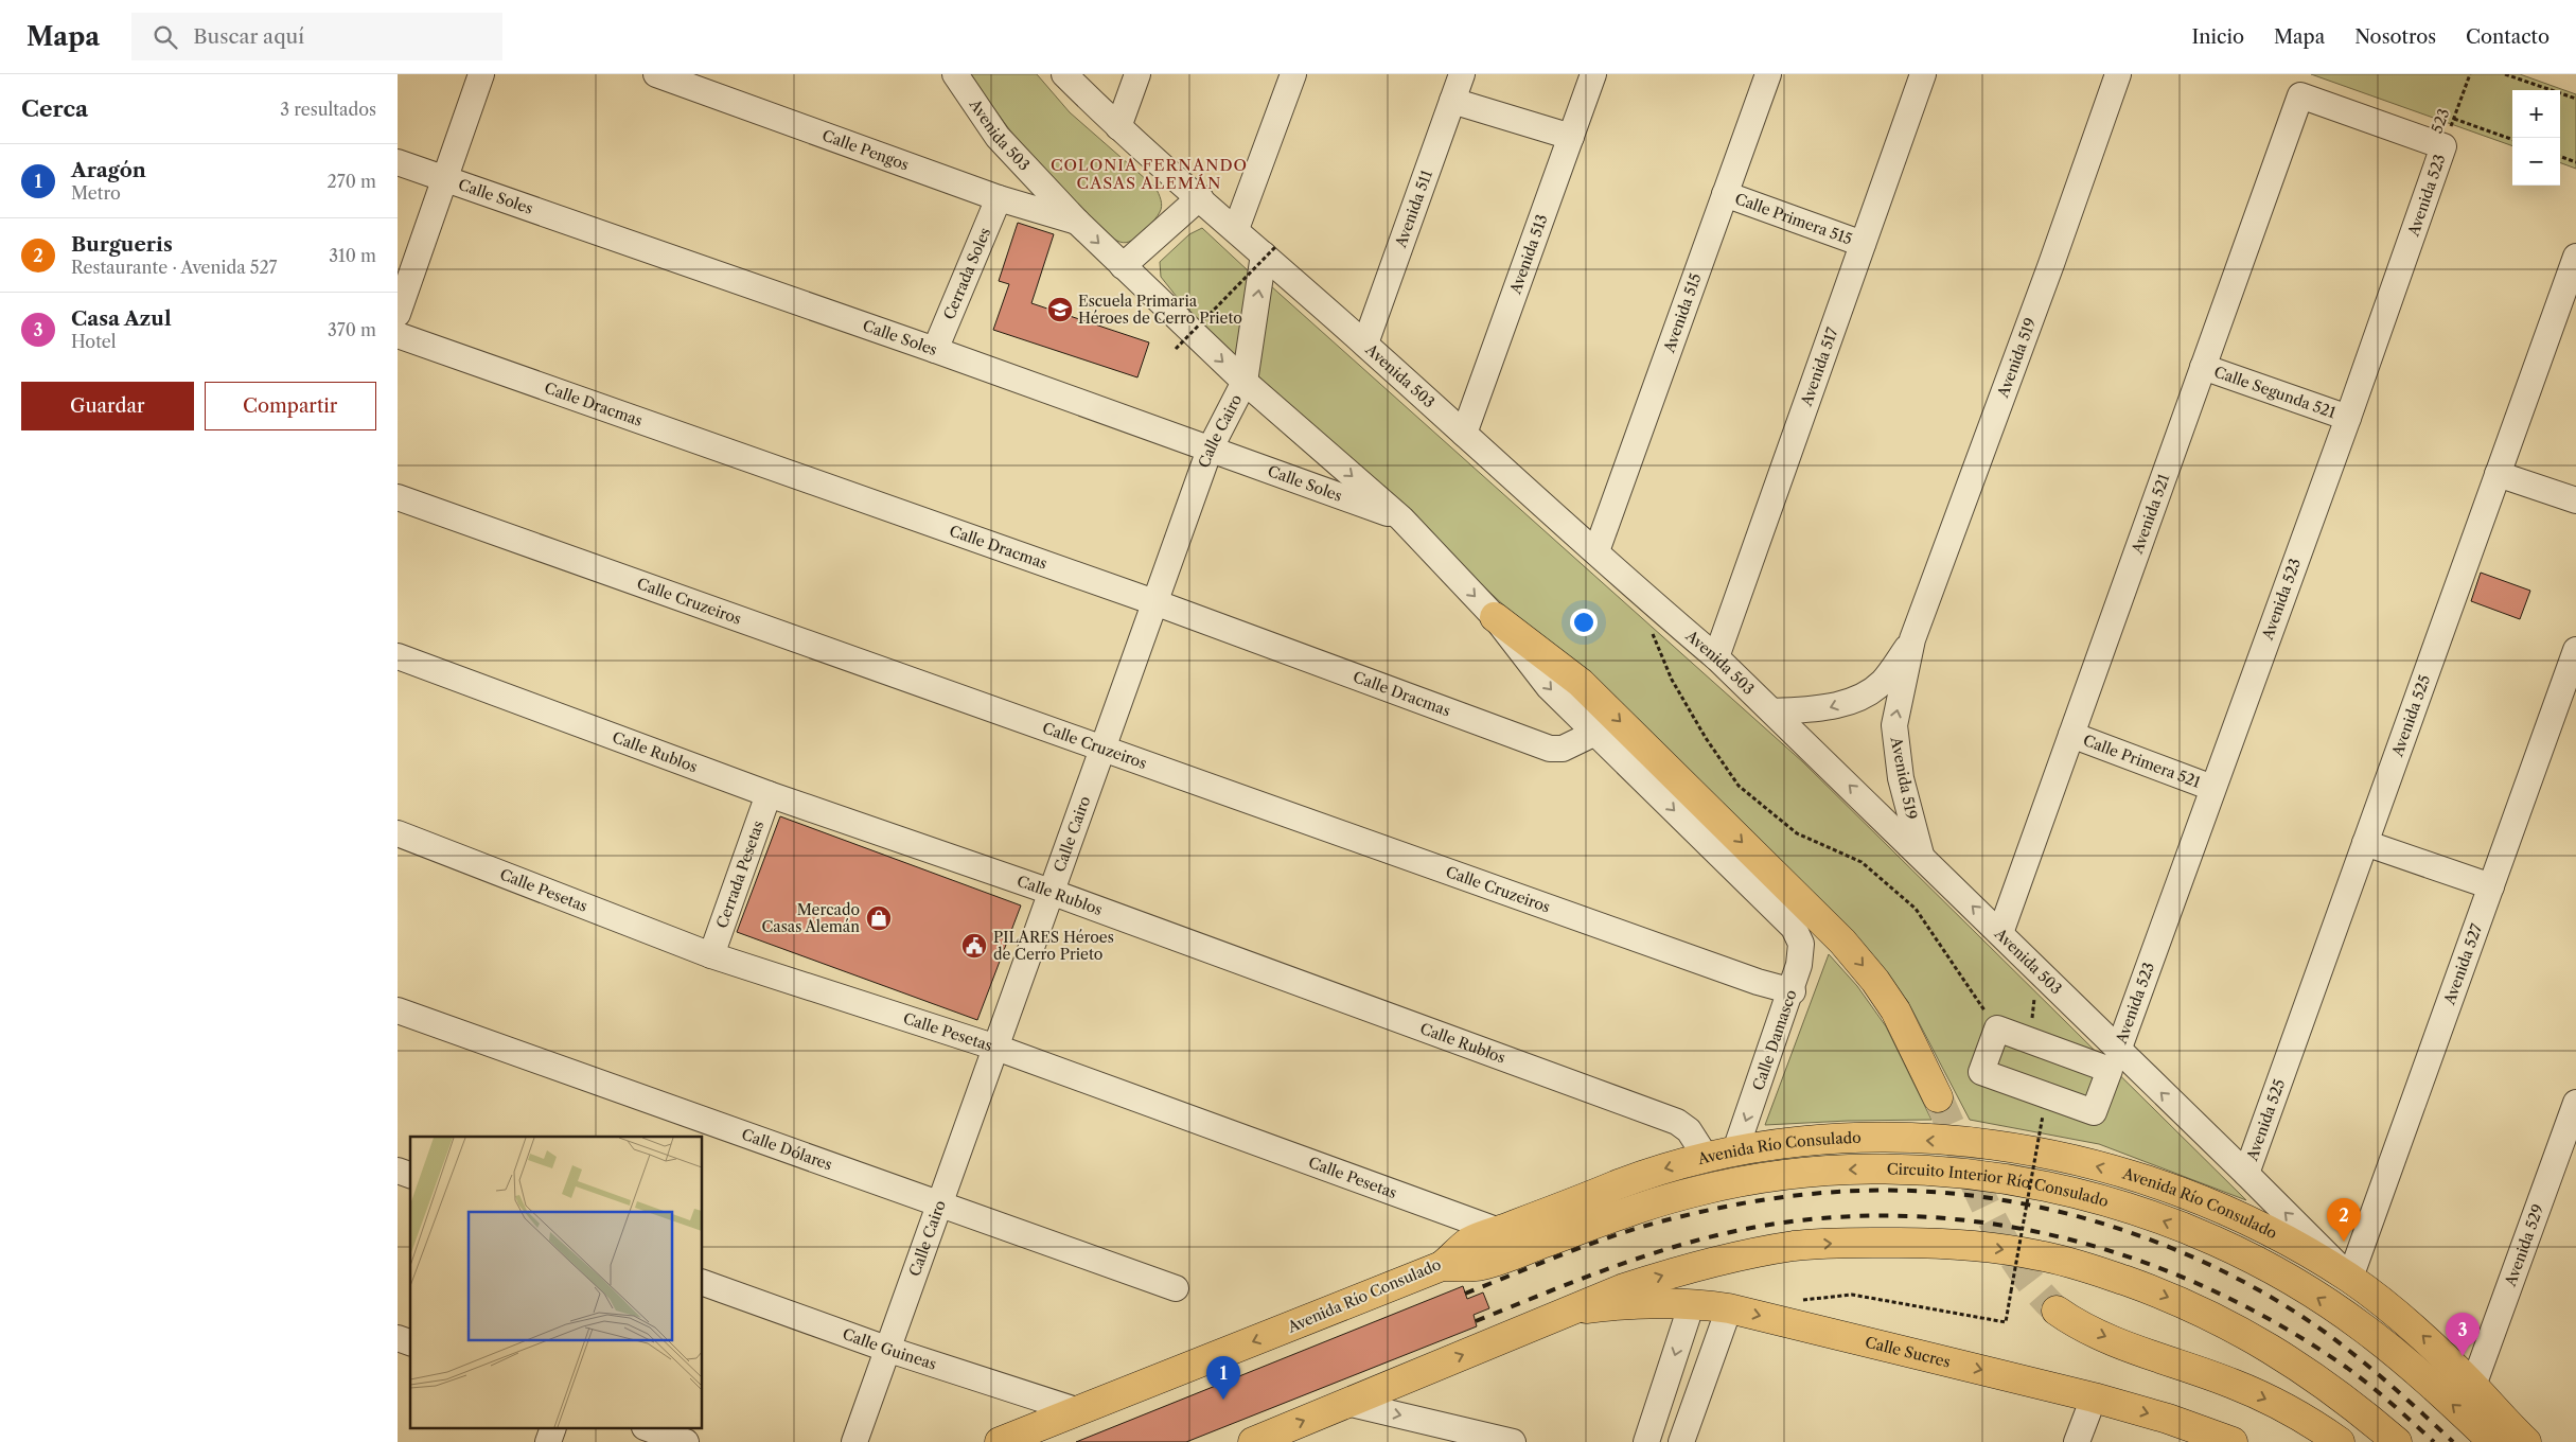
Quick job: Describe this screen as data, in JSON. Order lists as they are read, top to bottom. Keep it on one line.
{"streets":{"main road":["Avenida Río Consulado","Circuito Interior Río Consulado","Calle Sucres"],"street":["Avenida 503","Calle Pengos","Avenida 523","Calle Soles","Avenida 511","Calle Primera 515","Avenida 513","Cerrada Soles","Avenida 515","Avenida 519","Avenida 517","Calle Segunda 521","Calle Dracmas","Calle Cairo","Avenida 521","Calle Cruzeiros","Avenida 525","Calle Rublos","Calle Primera 521","Cerrada Pesetas","Calle Pesetas","Avenida 527","Calle Damasco","Calle Dólares","Avenida 529","Calle Guineas"],"path":["523"]},"crossings":[["523","Avenida 523"],["523","Avenida 521"],["Avenida 503","Calle Pengos"],["Avenida 503","Avenida 523"],["Avenida 503","Calle Soles"],["Avenida 503","Avenida 511"],["Avenida 503","Avenida 513"],["Avenida 503","Avenida 515"],["Avenida 503","Avenida 519"],["Avenida 503","Avenida 517"],["Avenida 503","Calle Dracmas"],["Avenida 503","Calle Cairo"],["Avenida 503","Avenida 521"],["Avenida 503","Avenida 525"],["Avenida 503","Avenida 527"],["Avenida 503","Calle Damasco"],["Avenida 503","Avenida Río Consulado"],["Calle Pengos","Cerrada Soles"],["Avenida 523","Calle Segunda 521"],["Avenida 523","Avenida 521"],["Avenida 523","Calle Primera 521"],["Calle Soles","Cerrada Soles"],["Calle Soles","Calle Cairo"],["Calle Primera 515","Avenida 515"],["Calle Primera 515","Avenida 517"],["Calle Segunda 521","Avenida 521"],["Calle Dracmas","Calle Cairo"],["Calle Cairo","Calle Cruzeiros"],["Calle Cairo","Calle Rublos"],["Calle Cairo","Calle Pesetas"],["Calle Cairo","Calle Dólares"],["Calle Cairo","Calle Guineas"],["Avenida 521","Calle Primera 521"],["Calle Cruzeiros","Calle Damasco"],["Calle Rublos","Cerrada Pesetas"],["Calle Rublos","Avenida Río Consulado"],["Cerrada Pesetas","Calle Pesetas"],["Calle Pesetas","Avenida Río Consulado"],["Avenida 527","Avenida Río Consulado"],["Calle Damasco","Avenida Río Consulado"],["Avenida Río Consulado","Circuito Interior Río Consulado"],["Avenida Río Consulado","Avenida 529"],["Avenida Río Consulado","Calle Guineas"]],"one_way":["Calle Damasco"],"districts":["COLONIA FERNANDO CASAS ALEMÁN"],"places":{"school or university":["Escuela Primaria Héroes de Cerro Prieto"],"shop":["Mercado Casas Alemán"],"public building":["PILARES Héroes de Cerro Prieto"]},"page":{"header":"Mapa","search":"Buscar aquí","nav":["Inicio","Mapa","Nosotros","Contacto"],"heading":["Cerca","3 resultados"],"map_buttons":["+","−"],"list":[{"mark":"1","name":"Aragón","note":"Metro","value":"270 m"},{"mark":"2","name":"Burgueris","note":"Restaurante · Avenida 527","value":"310 m"},{"mark":"3","name":"Casa Azul","note":"Hotel","value":"370 m"}],"buttons":["Guardar","Compartir"],"pins":["2","3","1"]}}
